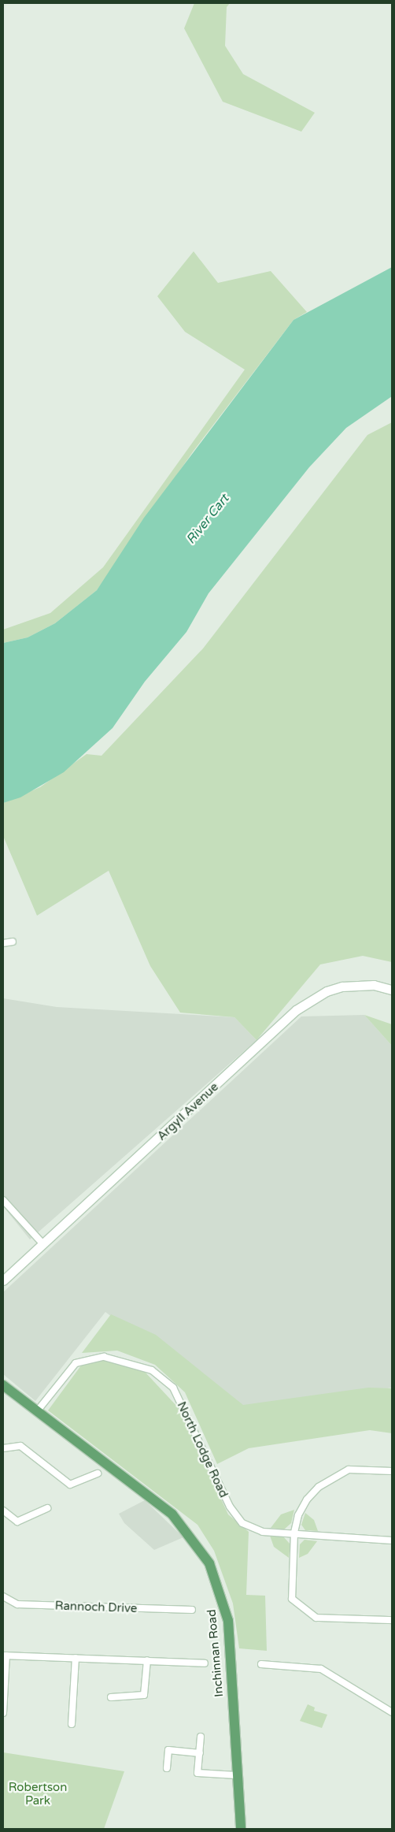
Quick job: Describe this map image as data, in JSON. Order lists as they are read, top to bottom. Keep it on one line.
{"streets":{"main road":["Inchinnan Road"],"street":["Argyll Avenue","North Lodge Road","Rannoch Drive"]},"crossings":[["North Lodge Road","Inchinnan Road"]],"water":["River Cart"],"parks":["Robertson Park"]}
